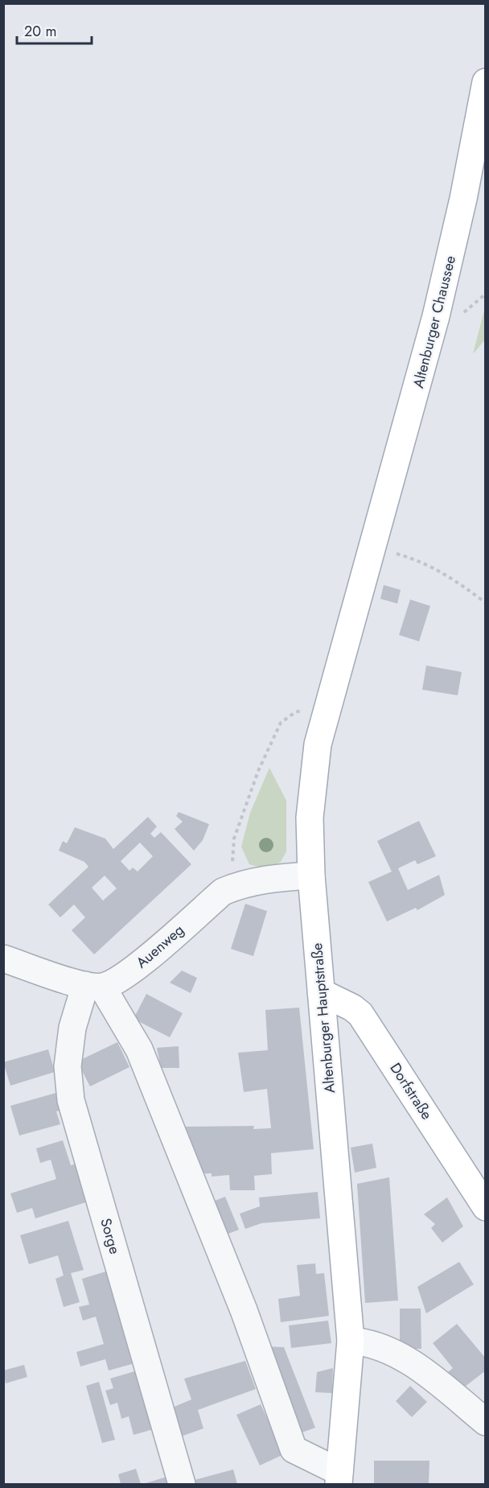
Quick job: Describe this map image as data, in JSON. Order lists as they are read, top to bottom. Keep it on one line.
{"streets":{"main road":["Altenburger Chaussee","Altenburger Hauptstraße","Dorfstraße"],"street":["Auenweg","Sorge"]},"crossings":[["Altenburger Chaussee","Altenburger Hauptstraße"],["Auenweg","Altenburger Hauptstraße"],["Auenweg","Sorge"],["Altenburger Hauptstraße","Dorfstraße"]],"scale_bar":"20 m"}
